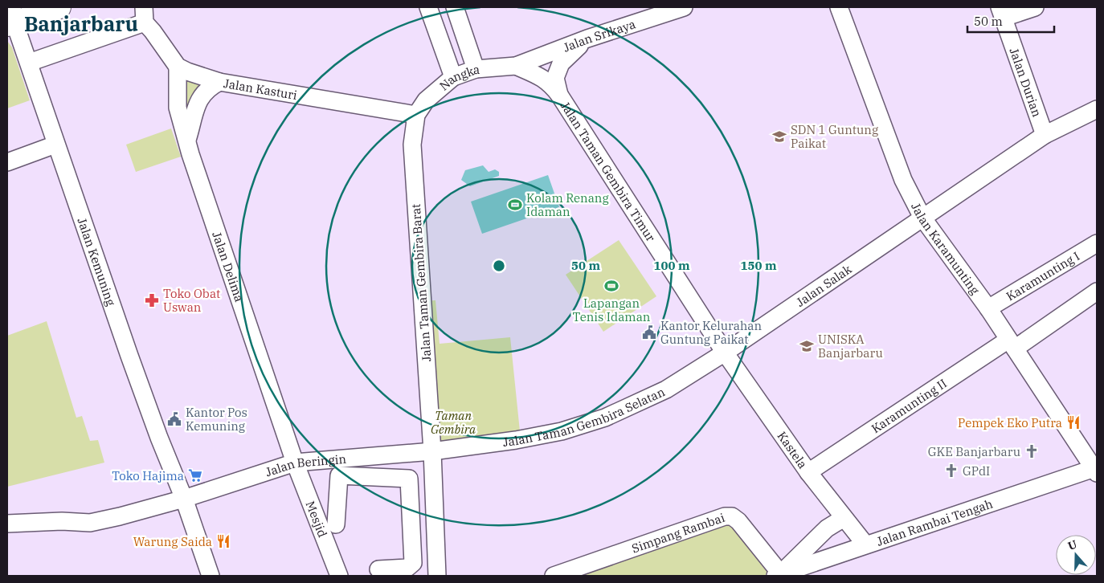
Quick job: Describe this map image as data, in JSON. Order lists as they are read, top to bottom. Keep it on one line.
{"streets":{"street":["Jalan Srikaya","Nangka","Jalan Durian","Jalan Kasturi","Jalan Taman Gembira Timur","Jalan Karamunting","Jalan Kemuning","Jalan Delima","Karamunting I","Jalan Taman Gembira Barat","Jalan Salak","Karamunting II","Jalan Taman Gembira Selatan","Kastela","Jalan Beringin","Mesjid","Jalan Rambai Tengah","Simpang Rambai"]},"crossings":[["Jalan Srikaya","Nangka"],["Jalan Srikaya","Jalan Taman Gembira Timur"],["Nangka","Jalan Kasturi"],["Nangka","Jalan Taman Gembira Timur"],["Nangka","Jalan Taman Gembira Barat"],["Jalan Durian","Jalan Salak"],["Jalan Kasturi","Jalan Delima"],["Jalan Kasturi","Jalan Taman Gembira Barat"],["Jalan Taman Gembira Timur","Jalan Salak"],["Jalan Taman Gembira Timur","Jalan Taman Gembira Selatan"],["Jalan Taman Gembira Timur","Kastela"],["Jalan Karamunting","Karamunting I"],["Jalan Karamunting","Jalan Salak"],["Jalan Karamunting","Karamunting II"],["Jalan Karamunting","Jalan Rambai Tengah"],["Jalan Kemuning","Jalan Beringin"],["Jalan Delima","Jalan Beringin"],["Jalan Delima","Mesjid"],["Jalan Taman Gembira Barat","Jalan Taman Gembira Selatan"],["Jalan Taman Gembira Barat","Jalan Beringin"],["Jalan Salak","Jalan Taman Gembira Selatan"],["Jalan Salak","Kastela"],["Karamunting II","Kastela"],["Jalan Taman Gembira Selatan","Kastela"],["Jalan Taman Gembira Selatan","Jalan Beringin"],["Kastela","Jalan Rambai Tengah"],["Jalan Beringin","Mesjid"],["Jalan Rambai Tengah","Simpang Rambai"]],"districts":["Banjarbaru"],"parks":["Taman Gembira"],"places":{"school or university":["SDN 1 Guntung Paikat","UNISKA Banjarbaru"],"sports":["Kolam Renang Idaman","Lapangan Tenis Idaman"],"pharmacy":["Toko Obat Uswan"],"public building":["Kantor Kelurahan Guntung Paikat","Kantor Pos Kemuning"],"restaurant":["Pempek Eko Putra","Warung Saida"],"church":["GKE Banjarbaru","GPdI"],"supermarket":["Toko Hajima"]},"scale_bar":"50 m","north":"top","rings":["50 m","100 m","150 m"]}
